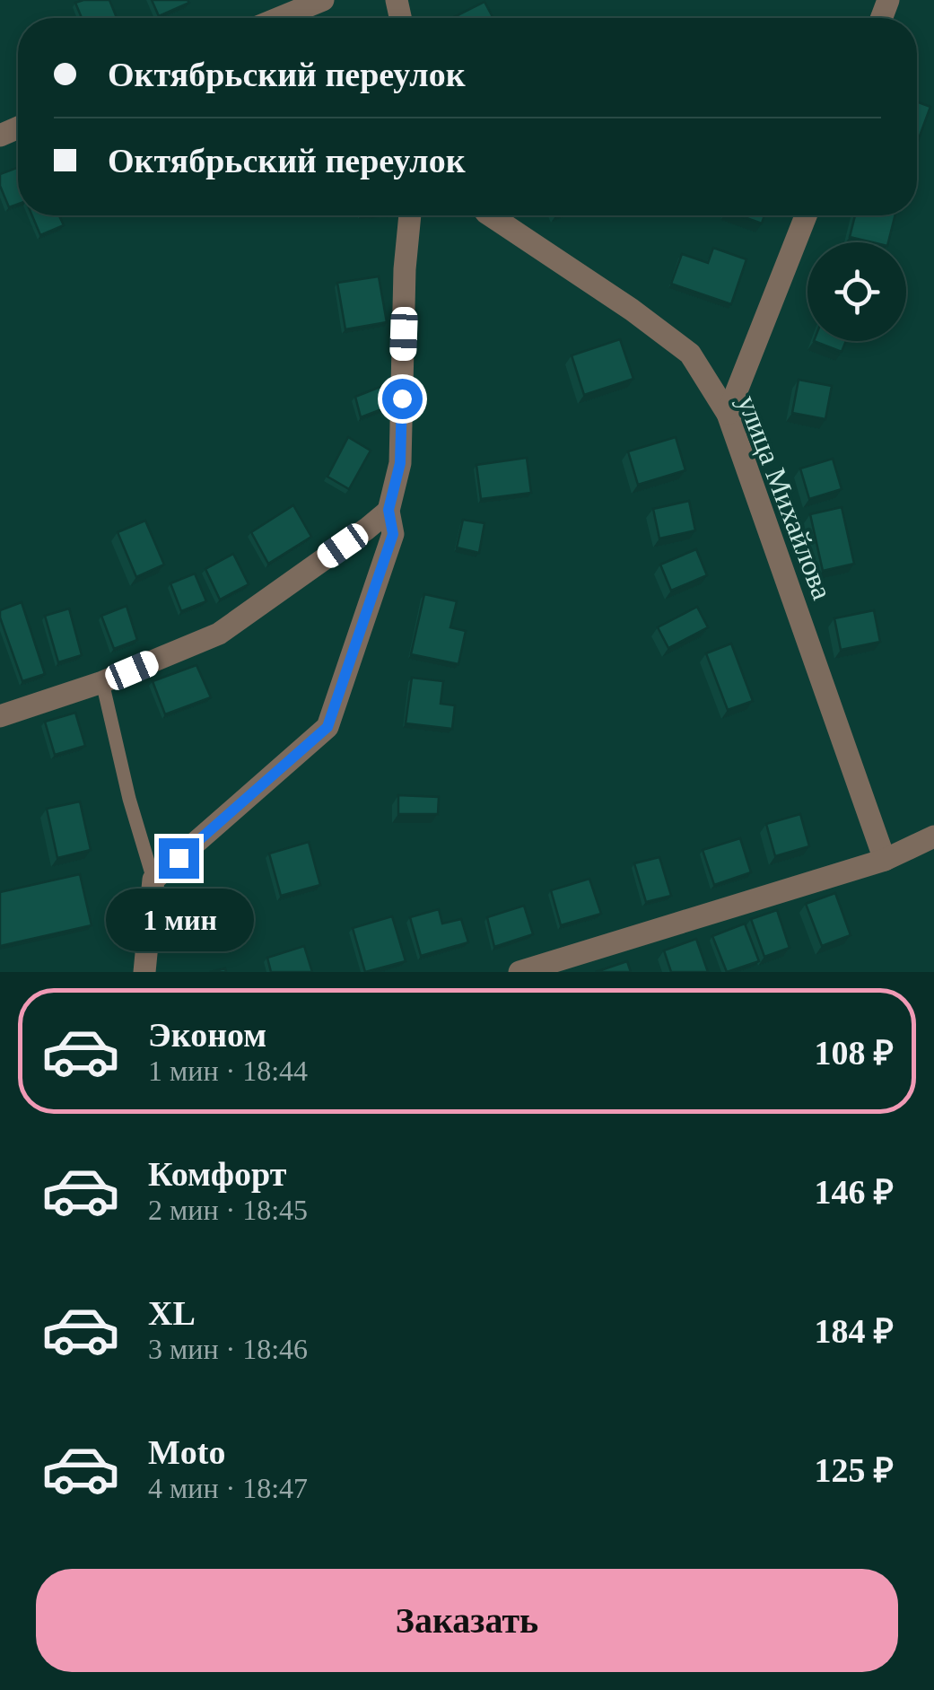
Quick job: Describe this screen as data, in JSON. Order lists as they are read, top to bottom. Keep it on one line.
{"streets":{"street":["улица Михайлова"]},"page":{"banner":["Октябрьский переулок","Октябрьский переулок"],"bubble":"1 мин","list":[{"name":"Эконом","note":"1 мин · 18:44","value":"108 ₽"},{"name":"Комфорт","note":"2 мин · 18:45","value":"146 ₽"},{"name":"XL","note":"3 мин · 18:46","value":"184 ₽"},{"name":"Moto","note":"4 мин · 18:47","value":"125 ₽"}],"buttons":"Заказать"}}
